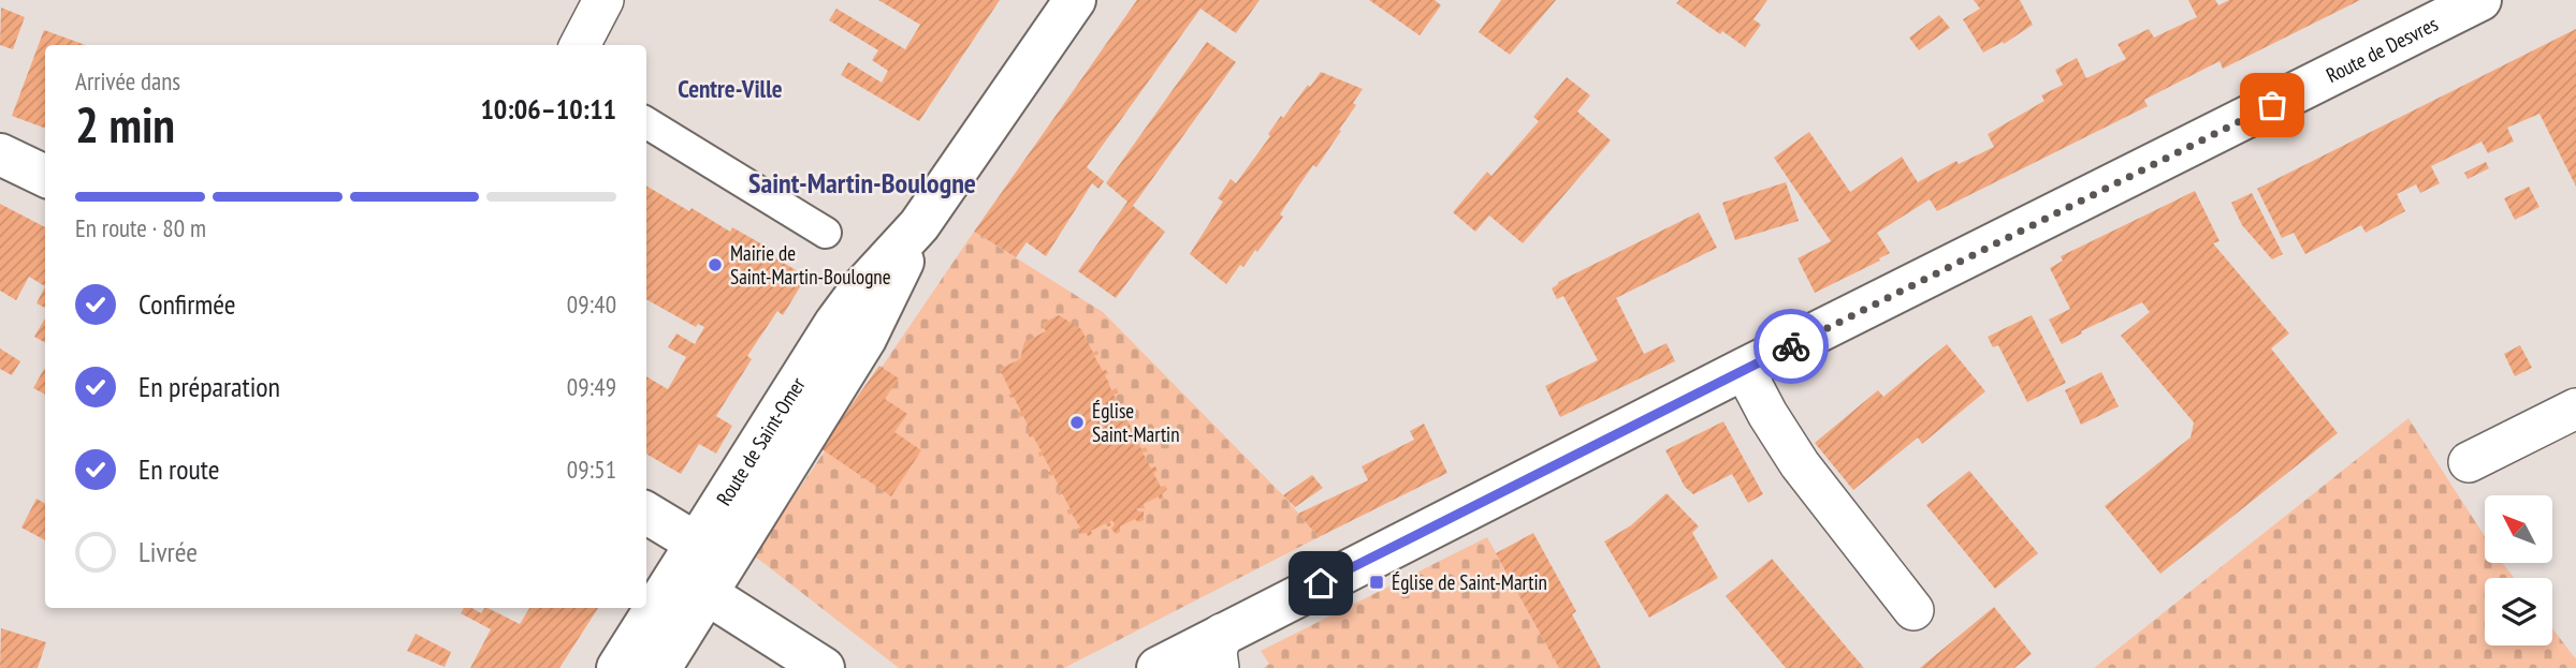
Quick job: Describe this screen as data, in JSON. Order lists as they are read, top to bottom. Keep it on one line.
{"streets":{"street":["Route de Desvres","Route de Saint-Omer"]},"districts":["Centre-Ville","Saint-Martin-Boulogne"],"places":{"other":["Mairie de Saint-Martin-Boulogne","Église Saint-Martin"],"transit":["Église de Saint-Martin"]},"north":"top left","page":{"heading":["2 min","Arrivée dans","10:06–10:11"],"bar":"En route · 80 m","list":[["Confirmée","09:40"],["En préparation","09:49"],["En route","09:51"],"Livrée"]}}
